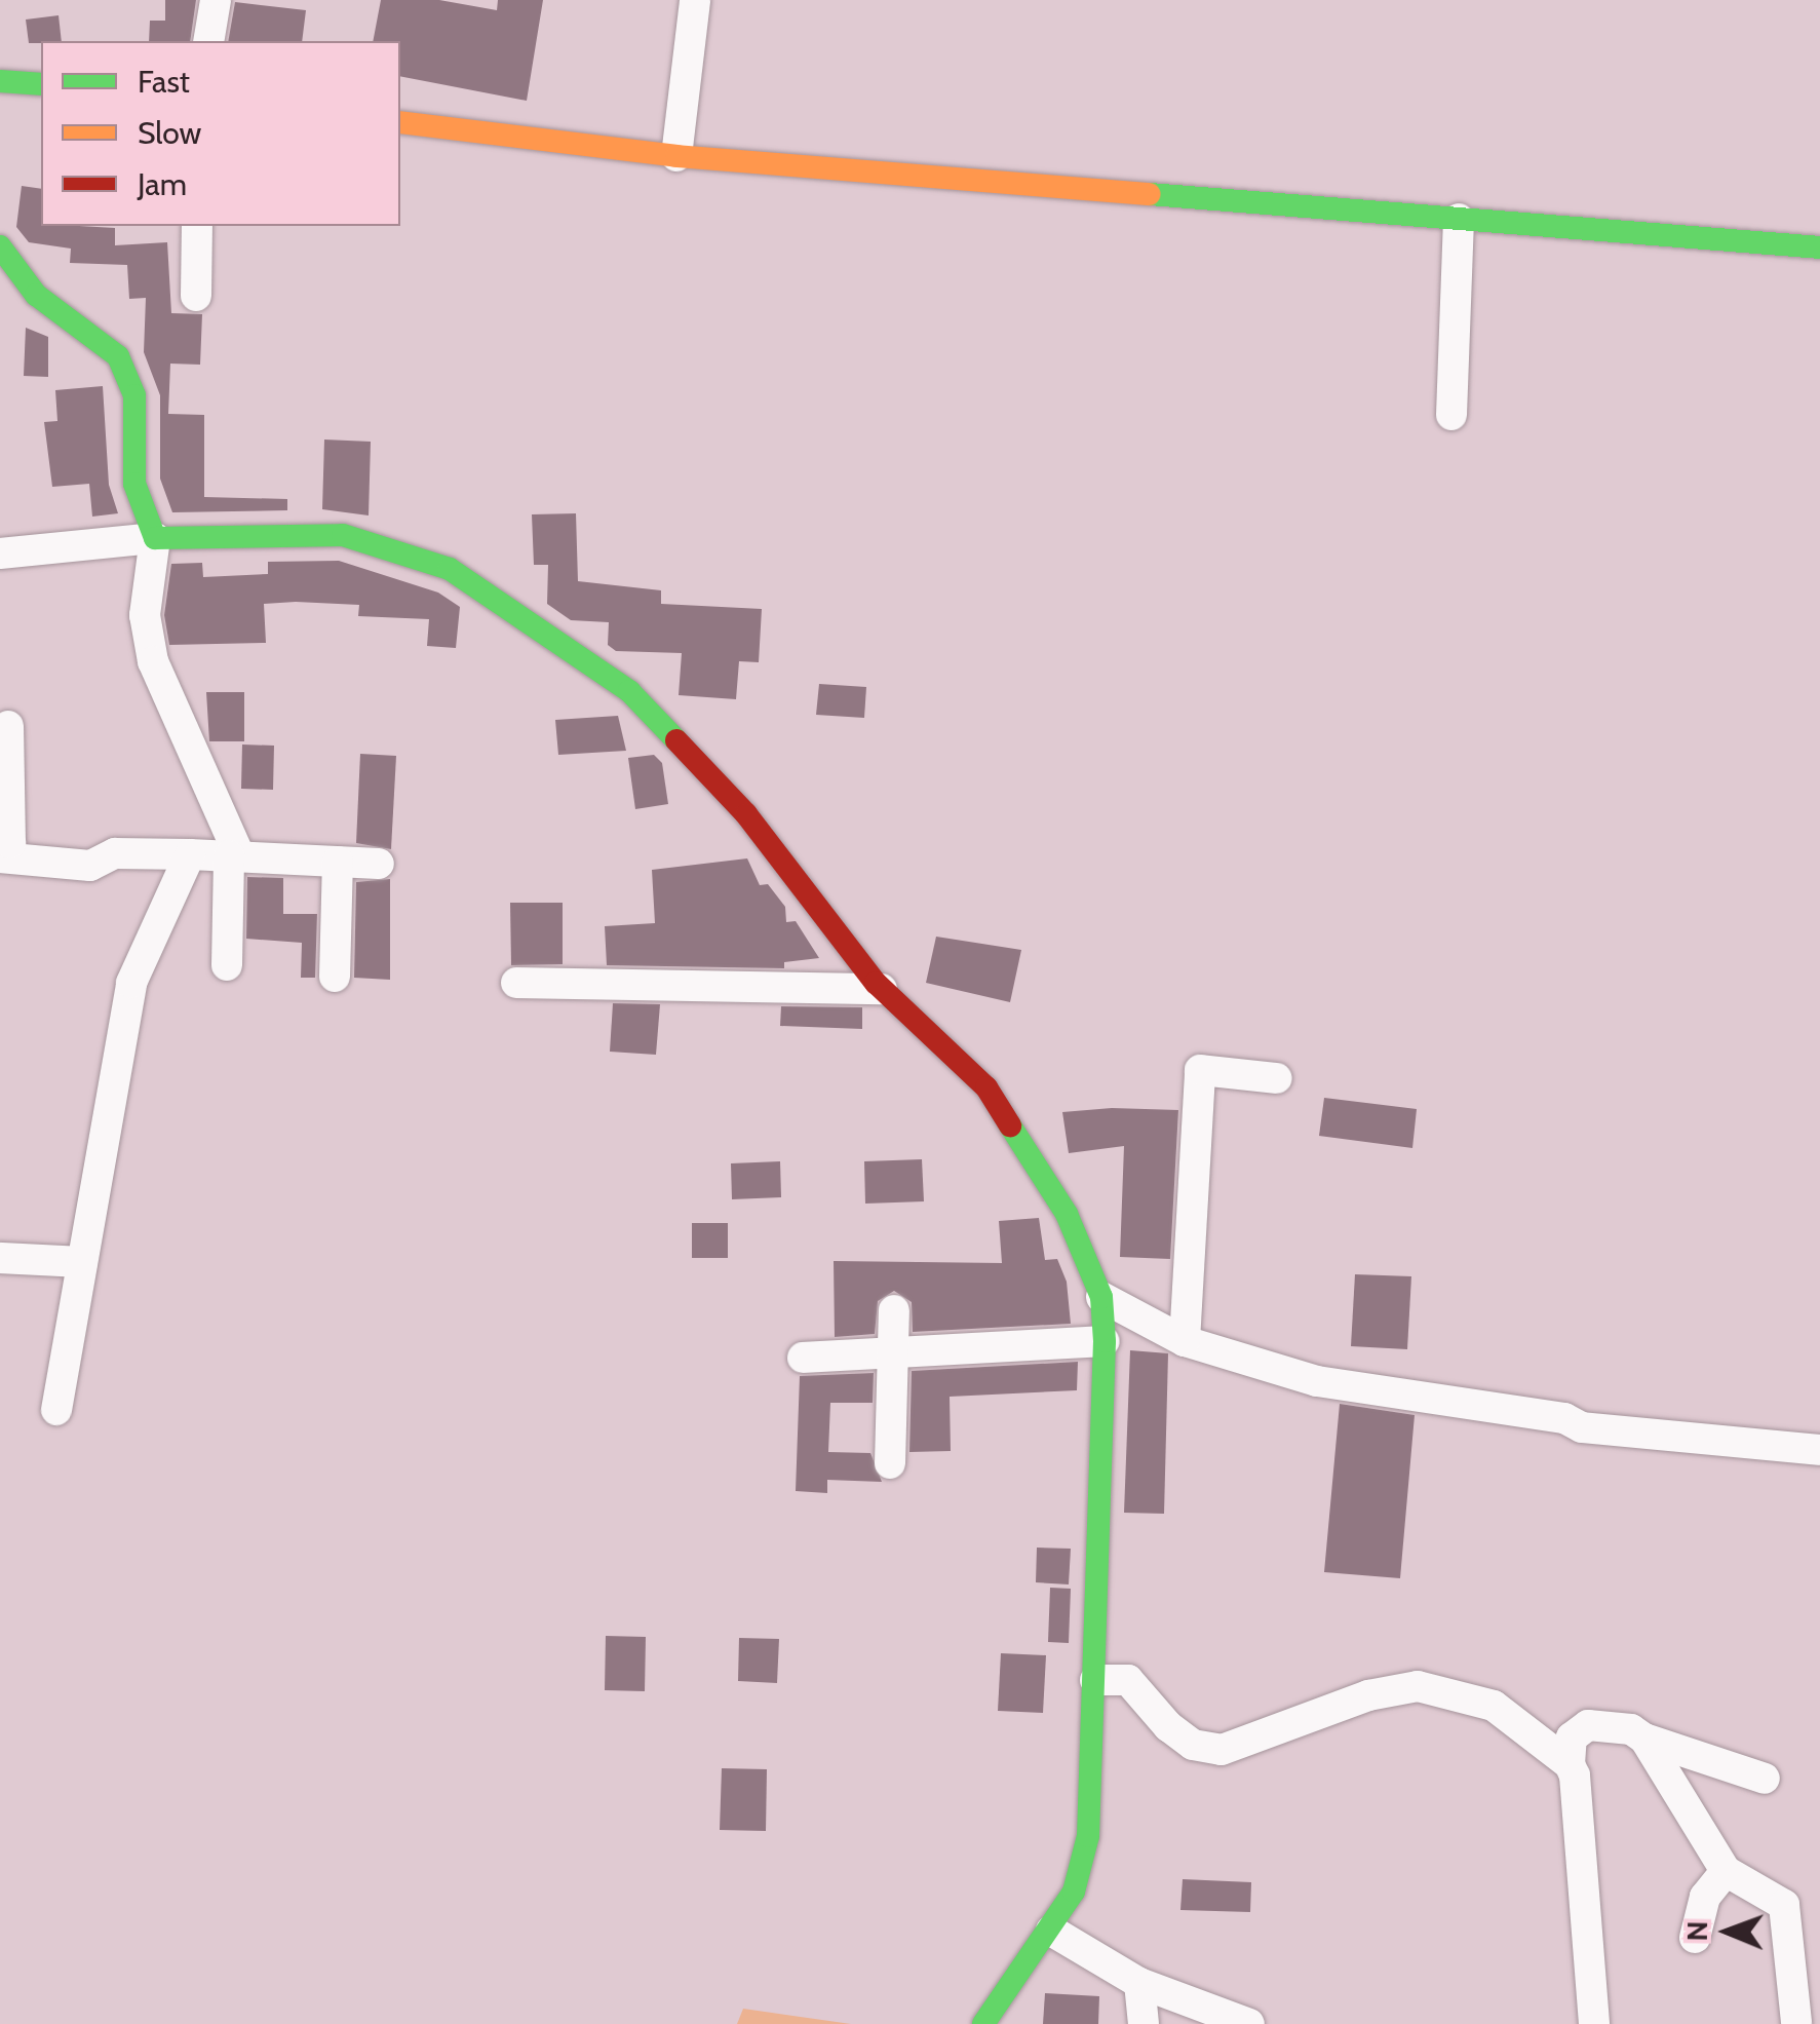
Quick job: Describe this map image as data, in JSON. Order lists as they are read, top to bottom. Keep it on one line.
{"legend":["Fast","Slow","Jam"],"north":"left"}
